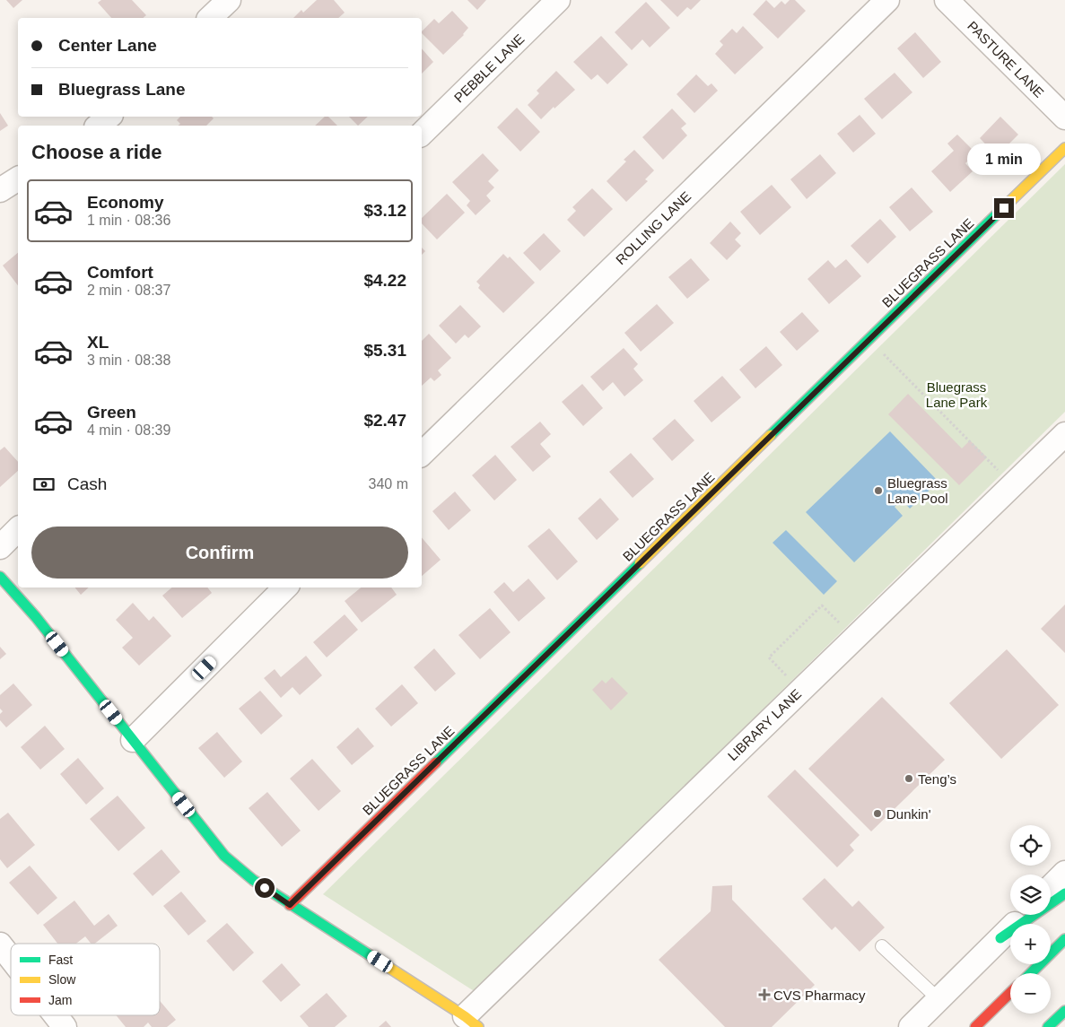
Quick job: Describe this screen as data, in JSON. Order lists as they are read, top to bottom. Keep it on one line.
{"streets":{"street":["PASTURE LANE","PEBBLE LANE","ROLLING LANE","BLUEGRASS LANE","LIBRARY LANE"]},"parks":["Bluegrass Lane Park"],"places":{"other":["Bluegrass Lane Pool","Teng’s","Dunkin'"],"health":["CVS Pharmacy"]},"legend":["Fast","Slow","Jam"],"page":{"banner":["Center Lane","Bluegrass Lane"],"heading":"Choose a ride","bubble":"1 min","list":[{"name":"Economy","note":"1 min · 08:36","value":"$3.12"},{"name":"Comfort","note":"2 min · 08:37","value":"$4.22"},{"name":"XL","note":"3 min · 08:38","value":"$5.31"},{"name":"Green","note":"4 min · 08:39","value":"$2.47"}],"pay":["Cash","340 m"],"buttons":"Confirm","map_buttons":["+","−"]}}
